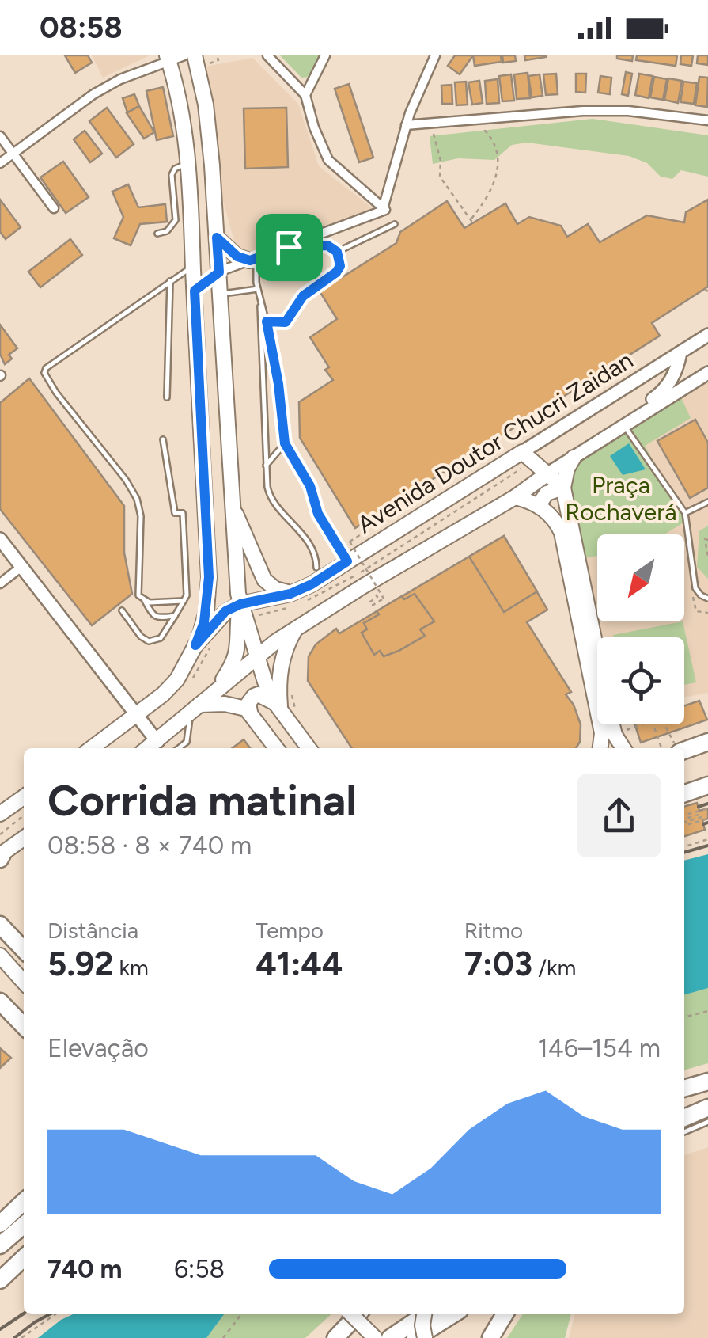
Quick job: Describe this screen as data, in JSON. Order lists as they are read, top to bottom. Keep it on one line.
{"streets":{"main road":["Avenida Doutor Chucri Zaidan"]},"parks":["Praça Rochaverá"],"north":"bottom left","page":{"status":"08:58","heading":["Corrida matinal","08:58 · 8 × 740 m"],"stats":[["Distância","5.92 km"],["Tempo","41:44"],["Ritmo","7:03 /km"]],"chart":["Elevação","146–154 m"],"list":[{"name":"740 m","note":"6:58"}]}}
